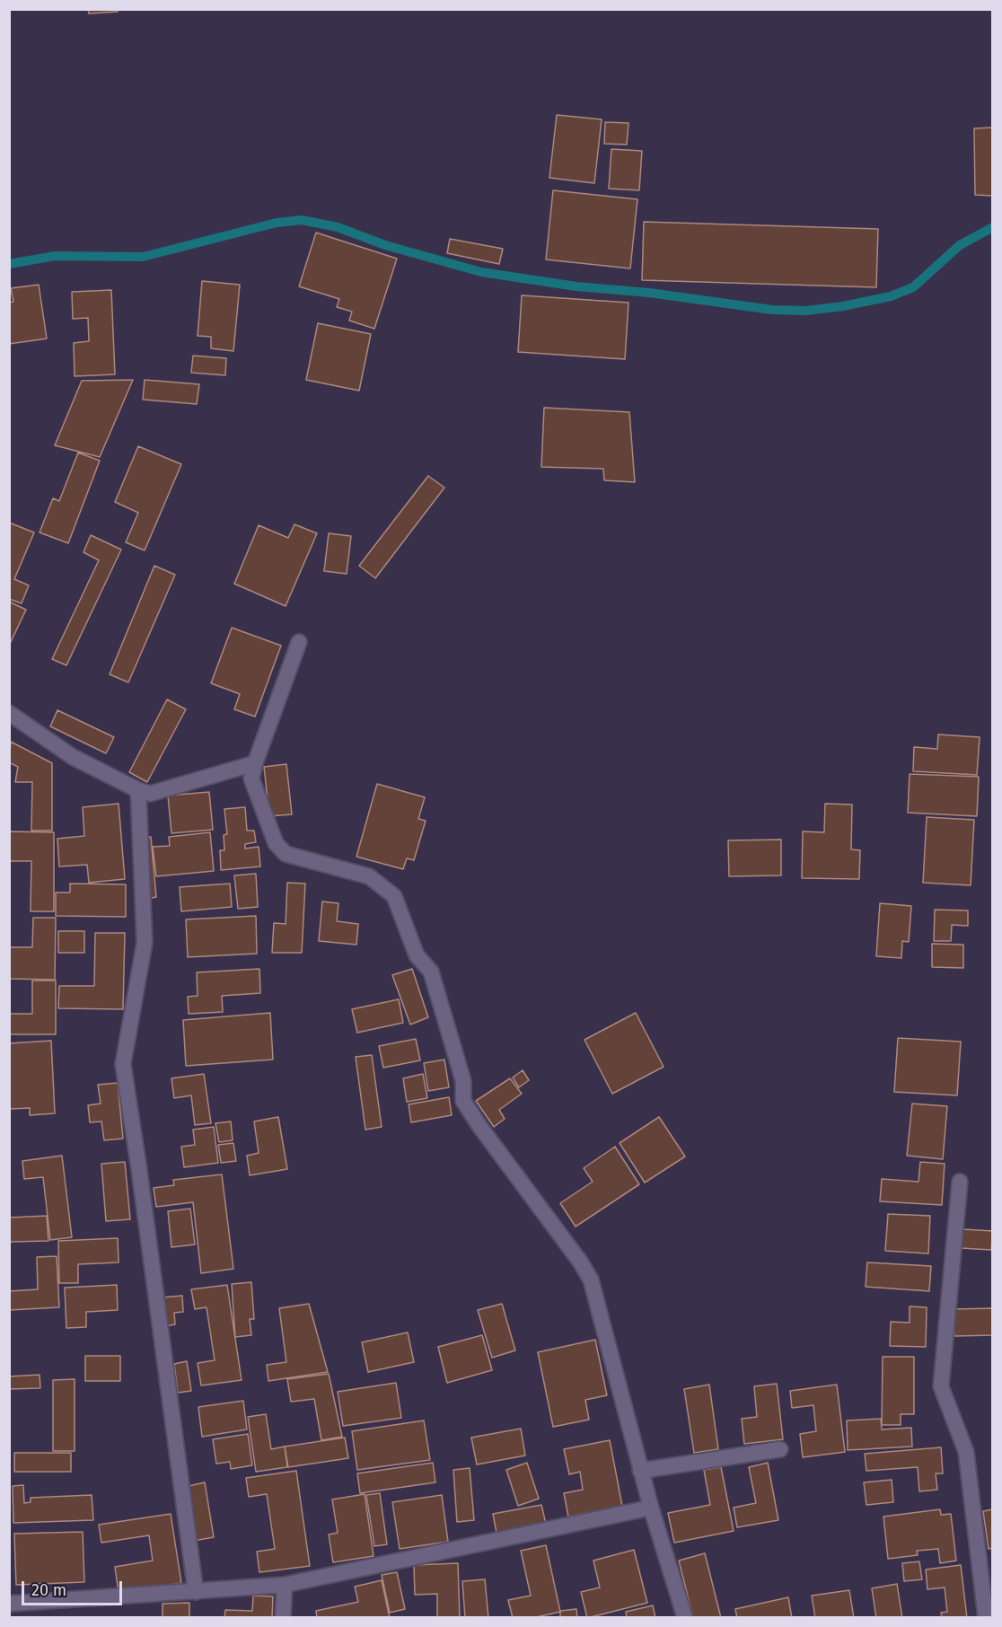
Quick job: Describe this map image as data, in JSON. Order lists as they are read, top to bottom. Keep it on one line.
{"scale_bar":"20 m"}
